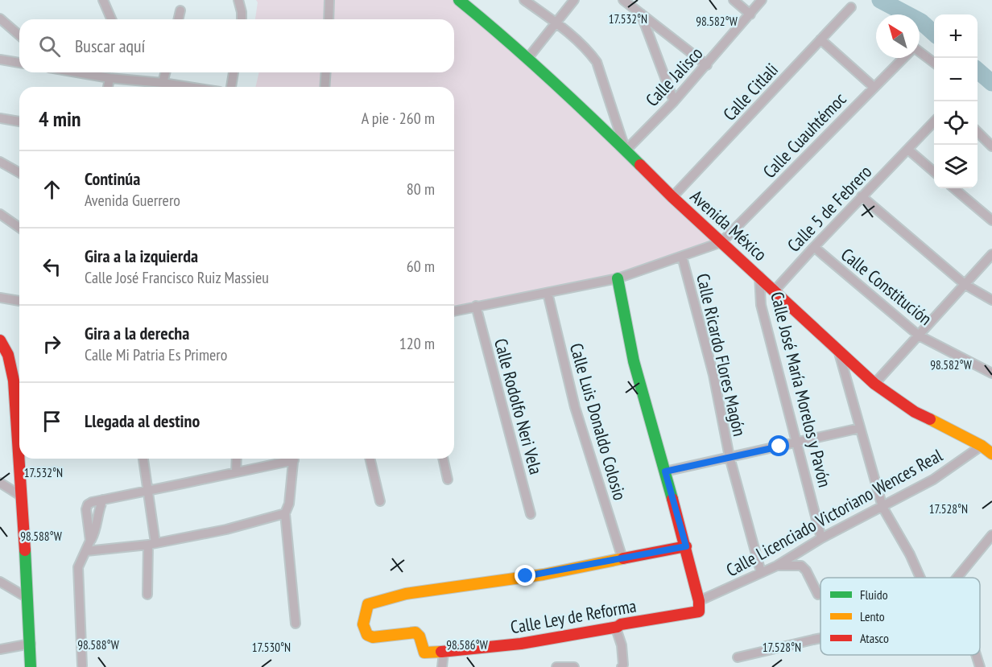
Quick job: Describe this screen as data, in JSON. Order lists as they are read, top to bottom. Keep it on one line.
{"streets":{"street":["Calle Jalisco","Calle Citlali","Calle Cuauhtémoc","Calle 5 de Febrero","Avenida México","Calle Constitución","Calle Ricardo Flores Magón","Calle José María Morelos y Pavón","Calle Rodolfo Neri Vela","Calle Luis Donaldo Colosio","Calle Licenciado Victoriano Wences Real","Calle Ley de Reforma"]},"crossings":[["Calle Jalisco","Avenida México"],["Calle Citlali","Avenida México"],["Calle Cuauhtémoc","Avenida México"],["Calle 5 de Febrero","Avenida México"],["Calle 5 de Febrero","Calle Constitución"],["Avenida México","Calle José María Morelos y Pavón"],["Avenida México","Calle Licenciado Victoriano Wences Real"],["Calle Ricardo Flores Magón","Calle Licenciado Victoriano Wences Real"],["Calle José María Morelos y Pavón","Calle Licenciado Victoriano Wences Real"],["Calle Luis Donaldo Colosio","Calle Ley de Reforma"],["Calle Licenciado Victoriano Wences Real","Calle Ley de Reforma"]],"legend":["Fluido","Lento","Atasco"],"north":"top left","page":{"map_buttons":["+","−"],"search":"Buscar aquí","heading":["4 min","A pie · 260 m"],"list":[["Continúa","Avenida Guerrero","80 m"],["Gira a la izquierda","Calle José Francisco Ruiz Massieu","60 m"],["Gira a la derecha","Calle Mi Patria Es Primero","120 m"],"Llegada al destino"]},"coordinates":["17.532°N","98.582°W","17.528°N","98.588°W","98.586°W","17.530°N"]}
